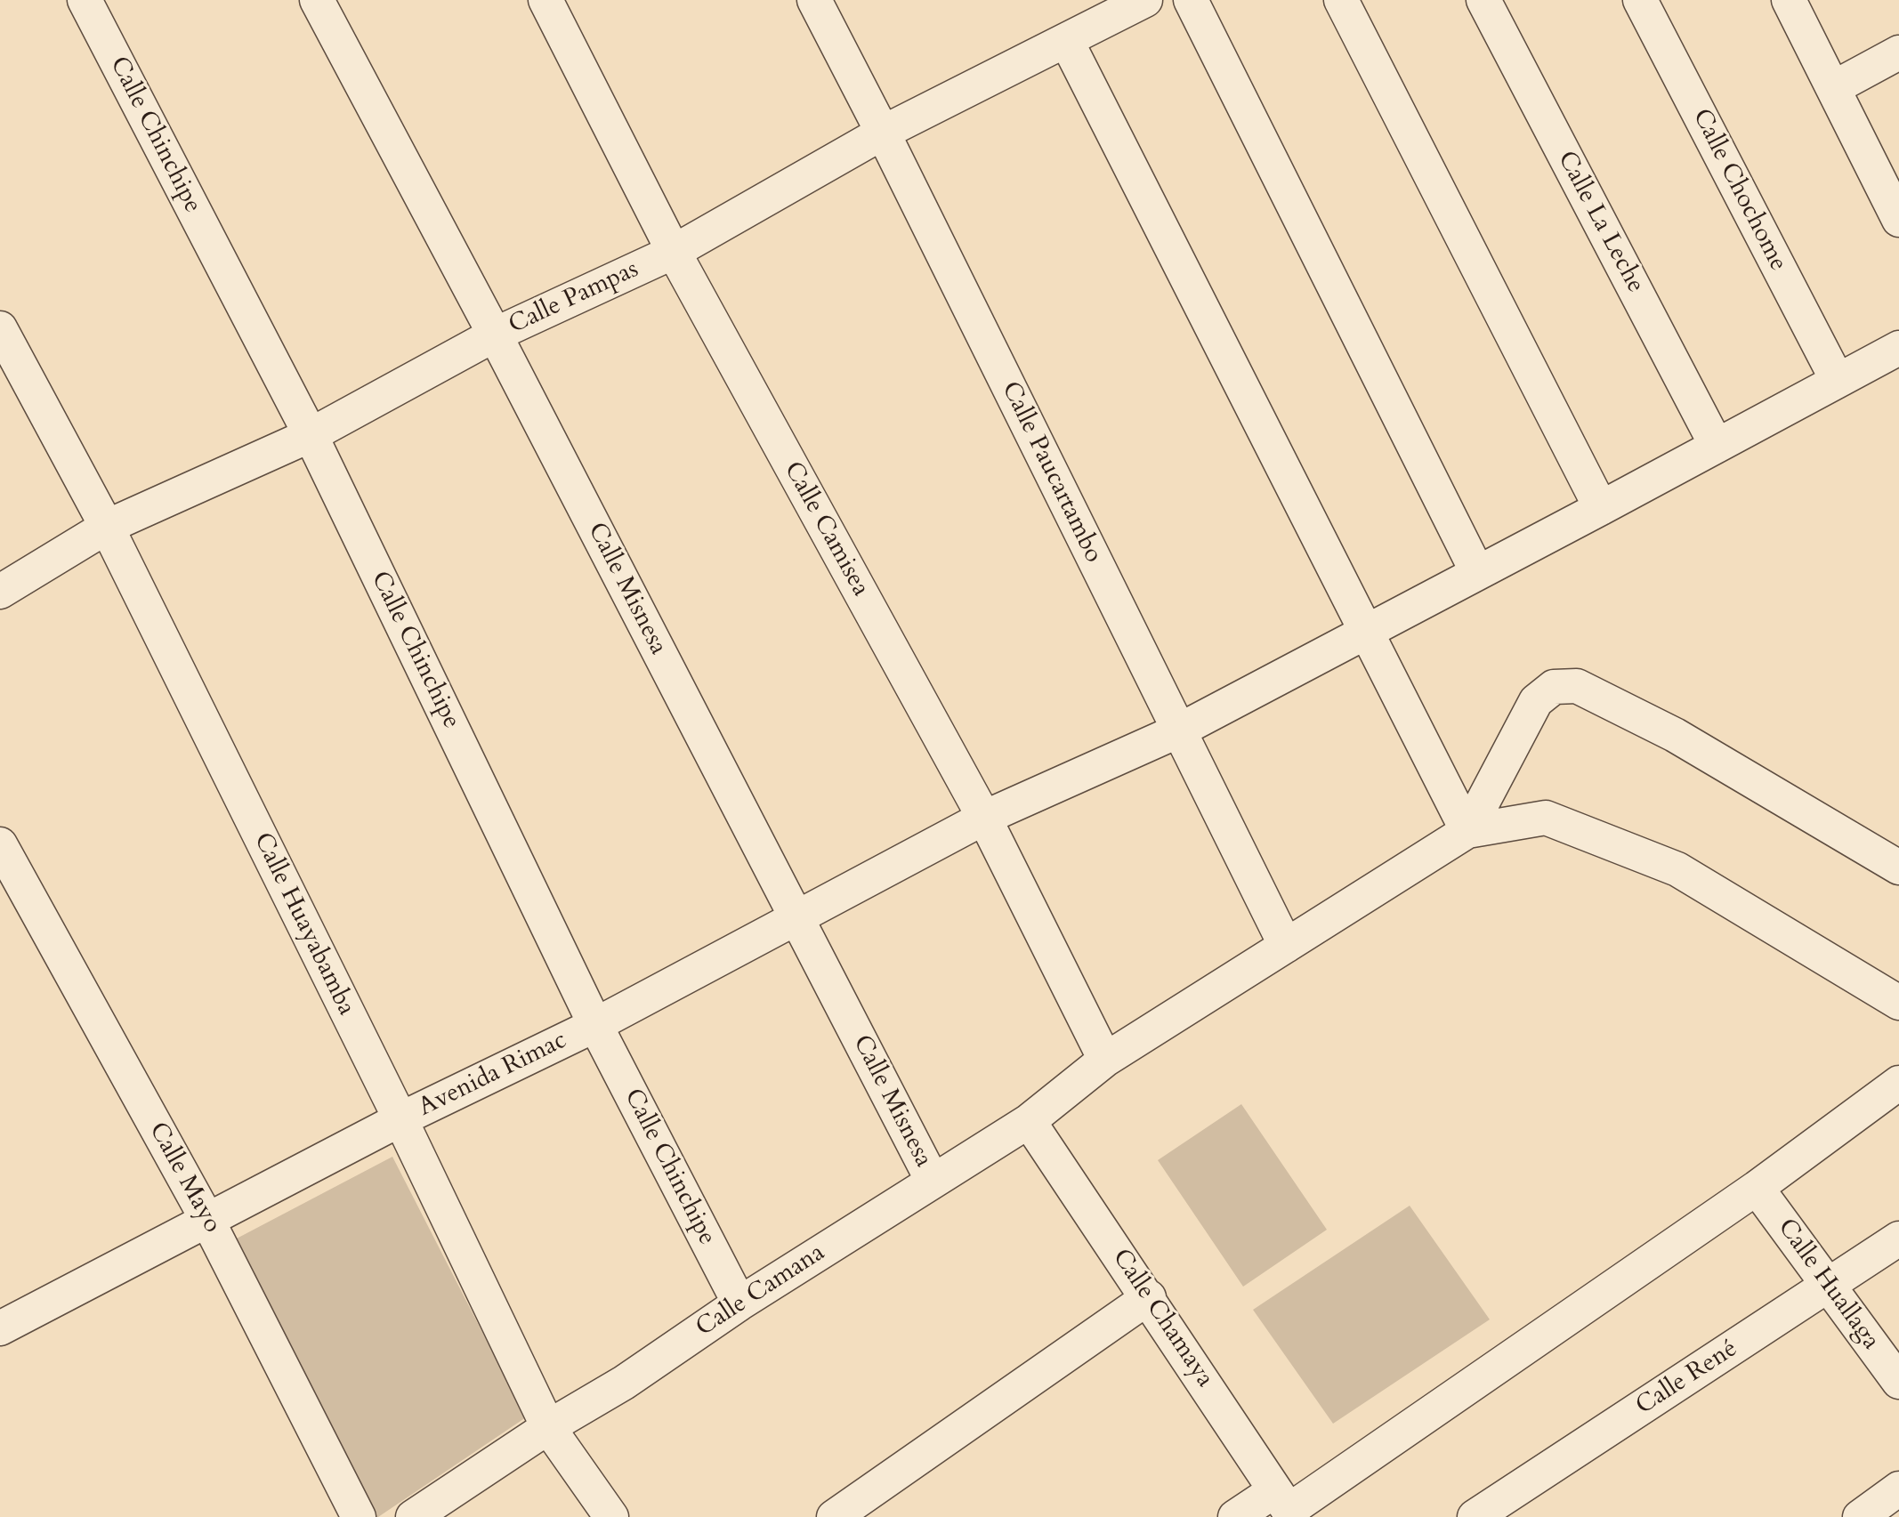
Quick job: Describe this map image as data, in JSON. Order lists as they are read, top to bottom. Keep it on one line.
{"streets":{"street":["Calle Chinchipe","Calle Chochome","Calle La Leche","Calle Pampas","Calle Paucartambo","Calle Camisea","Calle Misnesa","Calle Huayabamba","Avenida Rimac","Calle Mayo","Calle Huallaga","Calle Camana","Calle Chamaya","Calle René"]},"crossings":[["Calle Chinchipe","Calle Pampas"],["Calle Chinchipe","Avenida Rimac"],["Calle Chinchipe","Calle Camana"],["Calle Chochome","Avenida Rimac"],["Calle La Leche","Avenida Rimac"],["Calle Pampas","Calle Paucartambo"],["Calle Pampas","Calle Camisea"],["Calle Pampas","Calle Misnesa"],["Calle Pampas","Calle Huayabamba"],["Calle Paucartambo","Avenida Rimac"],["Calle Paucartambo","Calle Camana"],["Calle Camisea","Avenida Rimac"],["Calle Camisea","Calle Camana"],["Calle Misnesa","Avenida Rimac"],["Calle Misnesa","Calle Camana"],["Calle Huayabamba","Avenida Rimac"],["Calle Huayabamba","Calle Camana"],["Avenida Rimac","Calle Mayo"],["Calle Huallaga","Calle René"],["Calle Camana","Calle Chamaya"]]}
